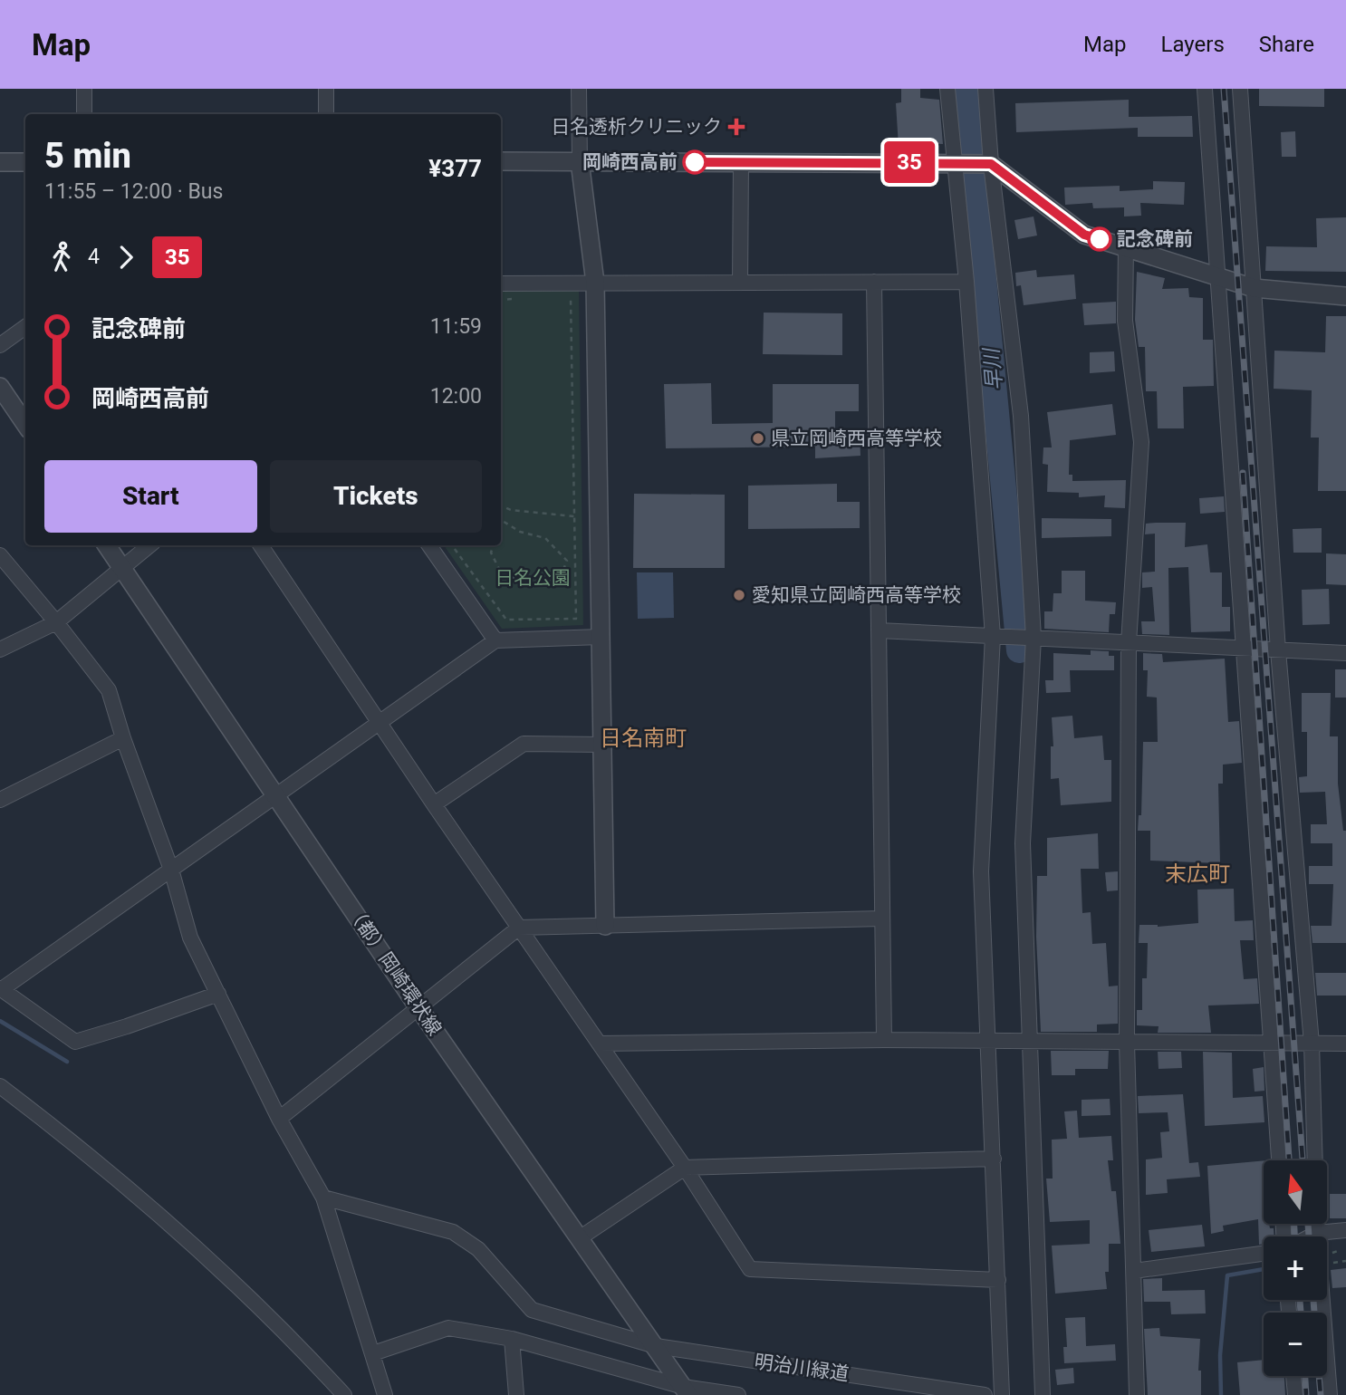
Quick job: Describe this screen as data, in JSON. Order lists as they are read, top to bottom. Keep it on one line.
{"streets":{"street":["（都）岡崎環状線","明治川緑道"]},"crossings":[["（都）岡崎環状線","明治川緑道"]],"districts":["日名南町","末広町"],"water":["早川"],"parks":["日名公園"],"places":{"health":["日名透析クリニック"],"other":["岡崎西高前","記念碑前","県立岡崎西高等学校","愛知県立岡崎西高等学校"]},"lines":["bus line 35"],"north":"top","page":{"header":"Map","nav":["Map","Layers","Share"],"on_map":"35","heading":["5 min","11:55 – 12:00 · Bus","¥377"],"legs":["4","35"],"list":[{"name":"記念碑前","value":"11:59"},{"name":"岡崎西高前","value":"12:00"}],"buttons":["Start","Tickets"],"map_buttons":["+","−"]}}
